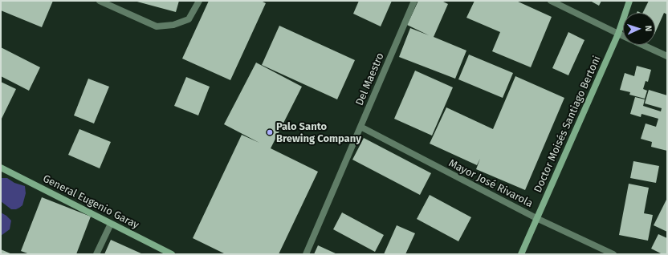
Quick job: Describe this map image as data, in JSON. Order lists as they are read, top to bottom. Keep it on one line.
{"streets":{"street":["Del Maestro","Doctor Moisés Santiago Bertoni","Mayor José Rivarola","General Eugenio Garay"]},"crossings":[["Del Maestro","Mayor José Rivarola"],["Doctor Moisés Santiago Bertoni","Mayor José Rivarola"]],"places":["Palo Santo Brewing Company"],"north":"right"}
